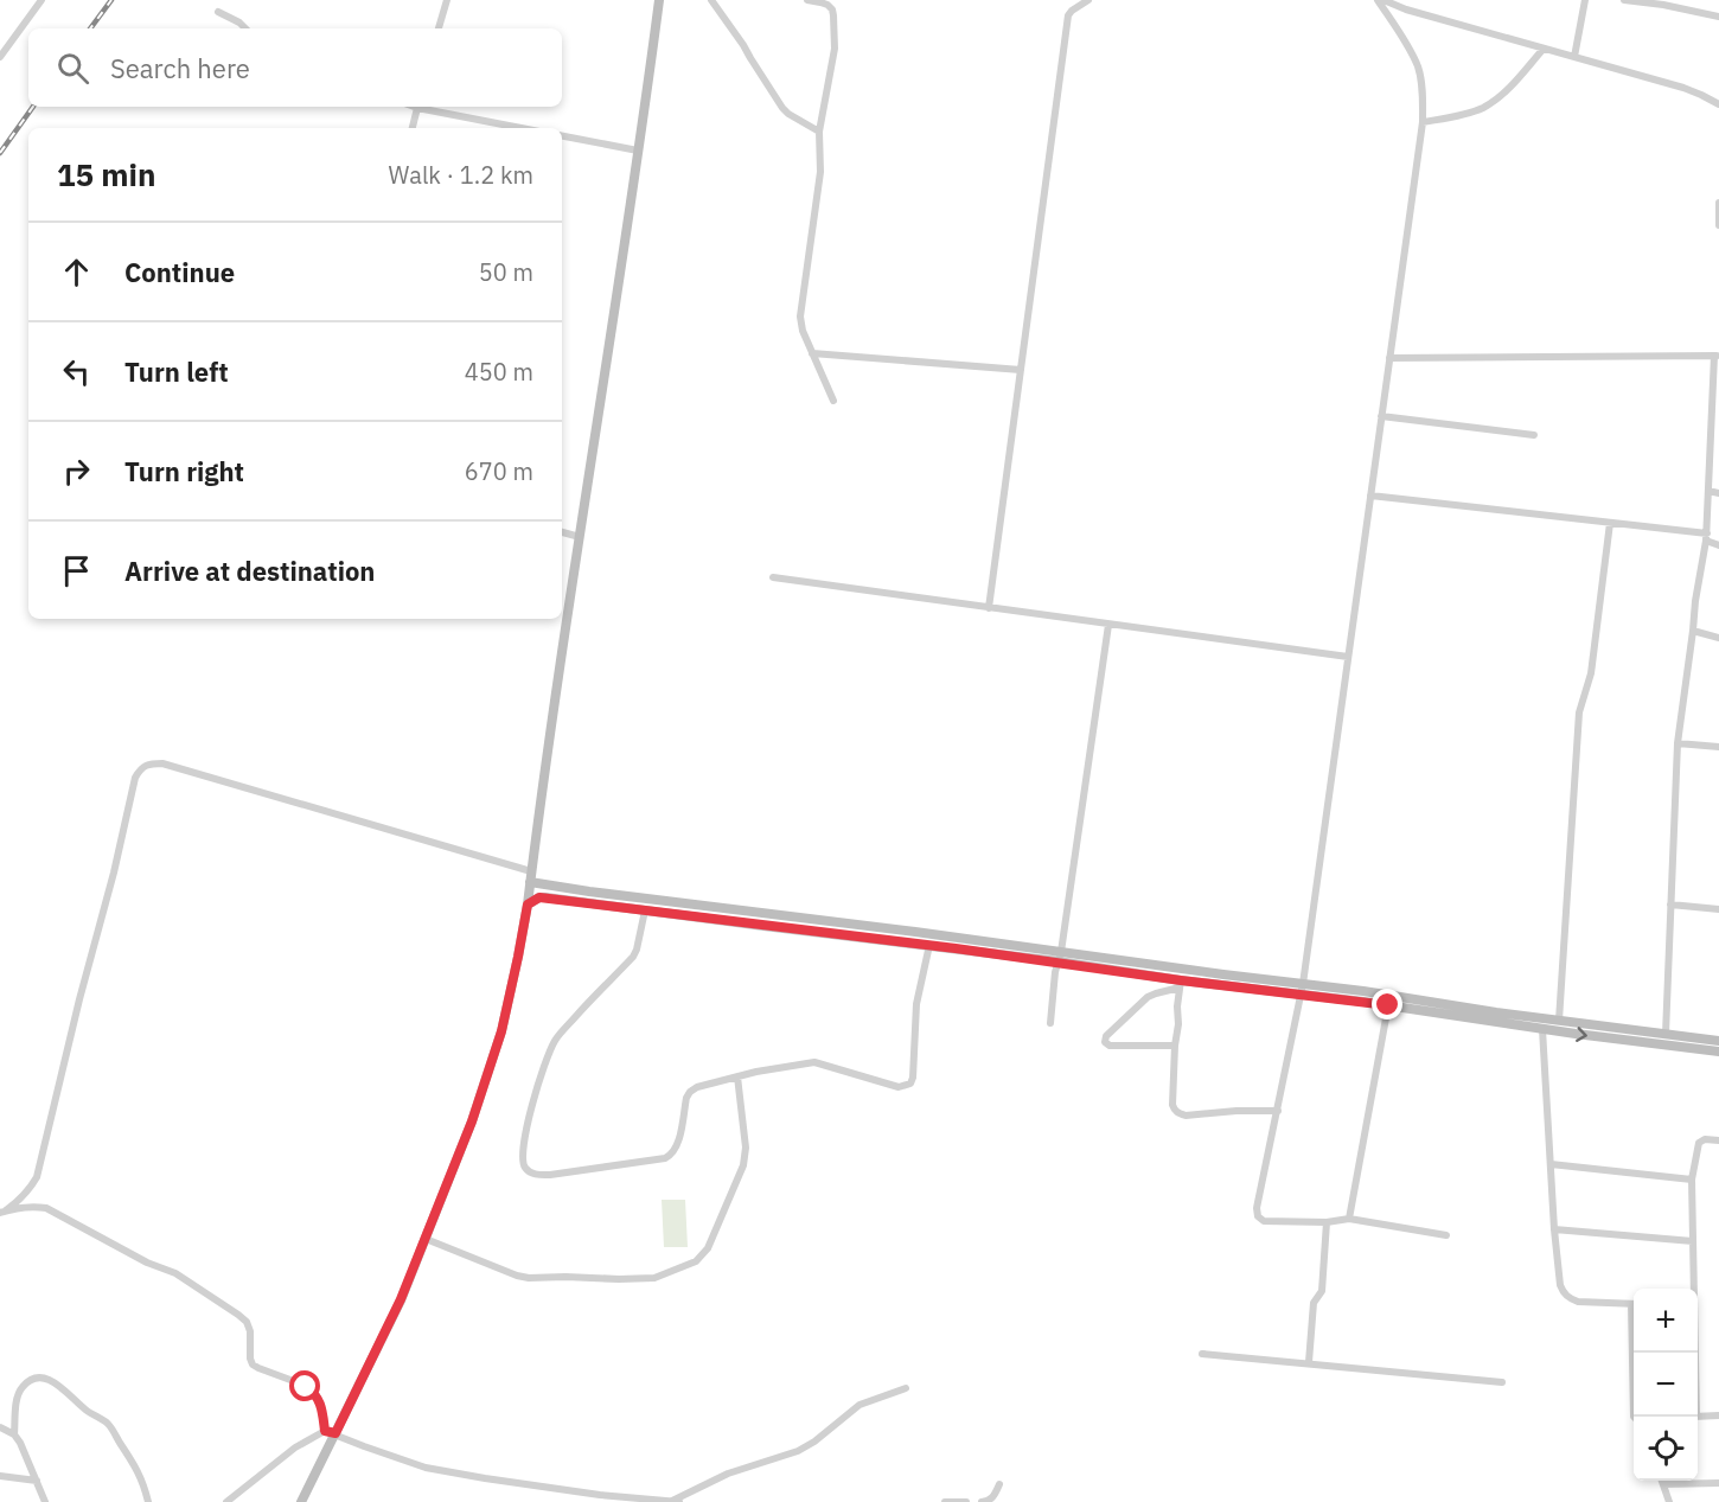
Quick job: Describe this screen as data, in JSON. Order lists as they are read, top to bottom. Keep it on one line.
{"page":{"search":"Search here","heading":["15 min","Walk · 1.2 km"],"list":[["Continue","50 m"],["Turn left","450 m"],["Turn right","670 m"],"Arrive at destination"],"map_buttons":["+","−"]}}
